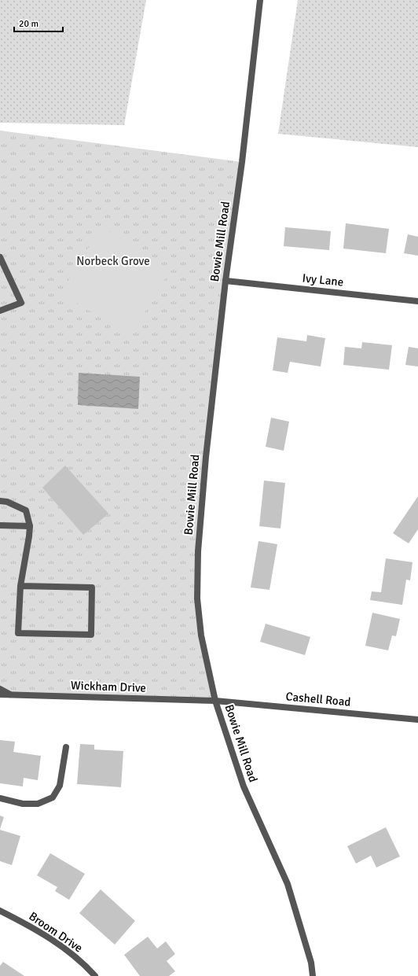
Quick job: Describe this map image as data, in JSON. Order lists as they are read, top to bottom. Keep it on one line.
{"streets":{"street":["Bowie Mill Road","Ivy Lane","Wickham Drive","Cashell Road","Broom Drive"]},"crossings":[["Bowie Mill Road","Ivy Lane"],["Bowie Mill Road","Wickham Drive"],["Bowie Mill Road","Cashell Road"],["Wickham Drive","Cashell Road"]],"parks":["Norbeck Grove"],"scale_bar":"20 m"}
